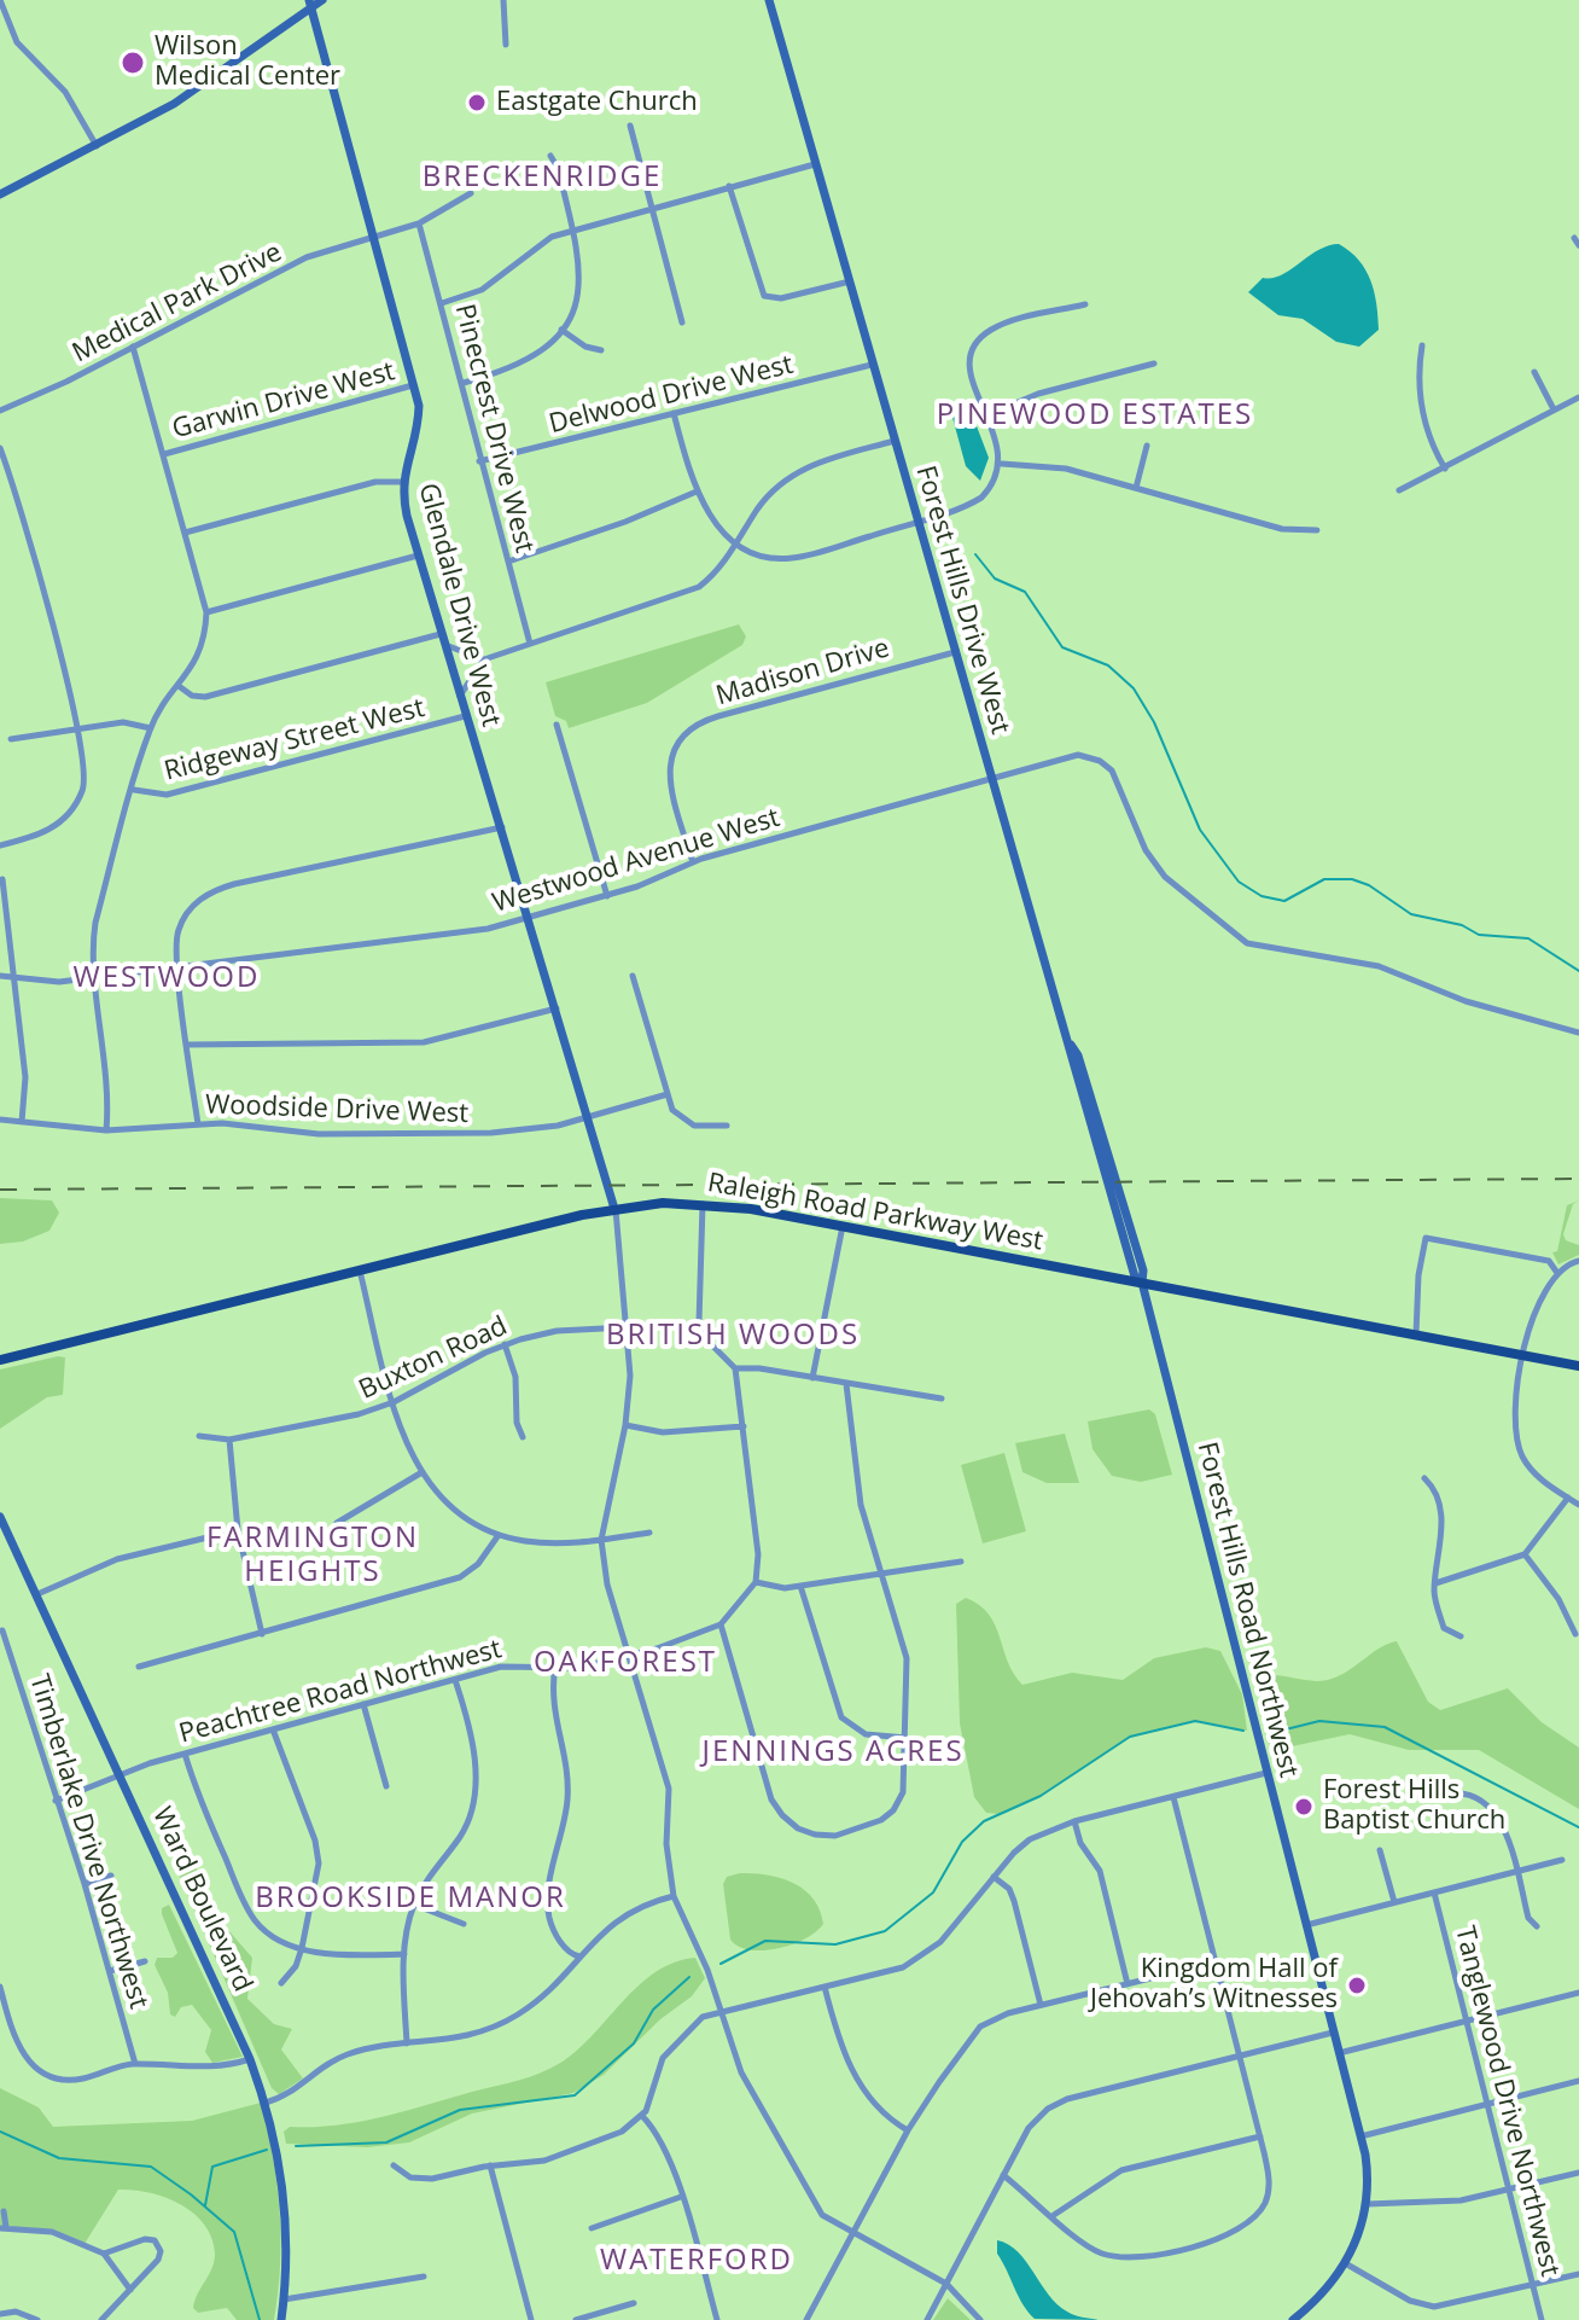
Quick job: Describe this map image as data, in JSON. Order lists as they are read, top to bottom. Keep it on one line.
{"streets":{"main road":["Forest Hills Drive West","Glendale Drive West","Raleigh Road Parkway West","Forest Hills Road Northwest","Ward Boulevard"],"street":["Medical Park Drive","Delwood Drive West","Garwin Drive West","Pinecrest Drive West","Madison Drive","Ridgeway Street West","Westwood Avenue West","Woodside Drive West","Buxton Road","Peachtree Road Northwest","Timberlake Drive Northwest","Tanglewood Drive Northwest"]},"crossings":[["Medical Park Drive","Pinecrest Drive West"],["Medical Park Drive","Glendale Drive West"],["Delwood Drive West","Pinecrest Drive West"],["Delwood Drive West","Forest Hills Drive West"],["Garwin Drive West","Glendale Drive West"],["Forest Hills Drive West","Madison Drive"],["Forest Hills Drive West","Westwood Avenue West"],["Forest Hills Drive West","Raleigh Road Parkway West"],["Forest Hills Drive West","Forest Hills Road Northwest"],["Glendale Drive West","Ridgeway Street West"],["Glendale Drive West","Westwood Avenue West"],["Glendale Drive West","Woodside Drive West"],["Glendale Drive West","Raleigh Road Parkway West"],["Madison Drive","Westwood Avenue West"],["Raleigh Road Parkway West","Forest Hills Road Northwest"],["Peachtree Road Northwest","Timberlake Drive Northwest"],["Peachtree Road Northwest","Ward Boulevard"]],"districts":["BRECKENRIDGE","PINEWOOD ESTATES","WESTWOOD","BRITISH WOODS","FARMINGTON HEIGHTS","OAKFOREST","JENNINGS ACRES","BROOKSIDE MANOR","WATERFORD"],"places":["Wilson Medical Center","Eastgate Church","Forest Hills Baptist Church","Kingdom Hall of Jehovah’s Witnesses"]}
